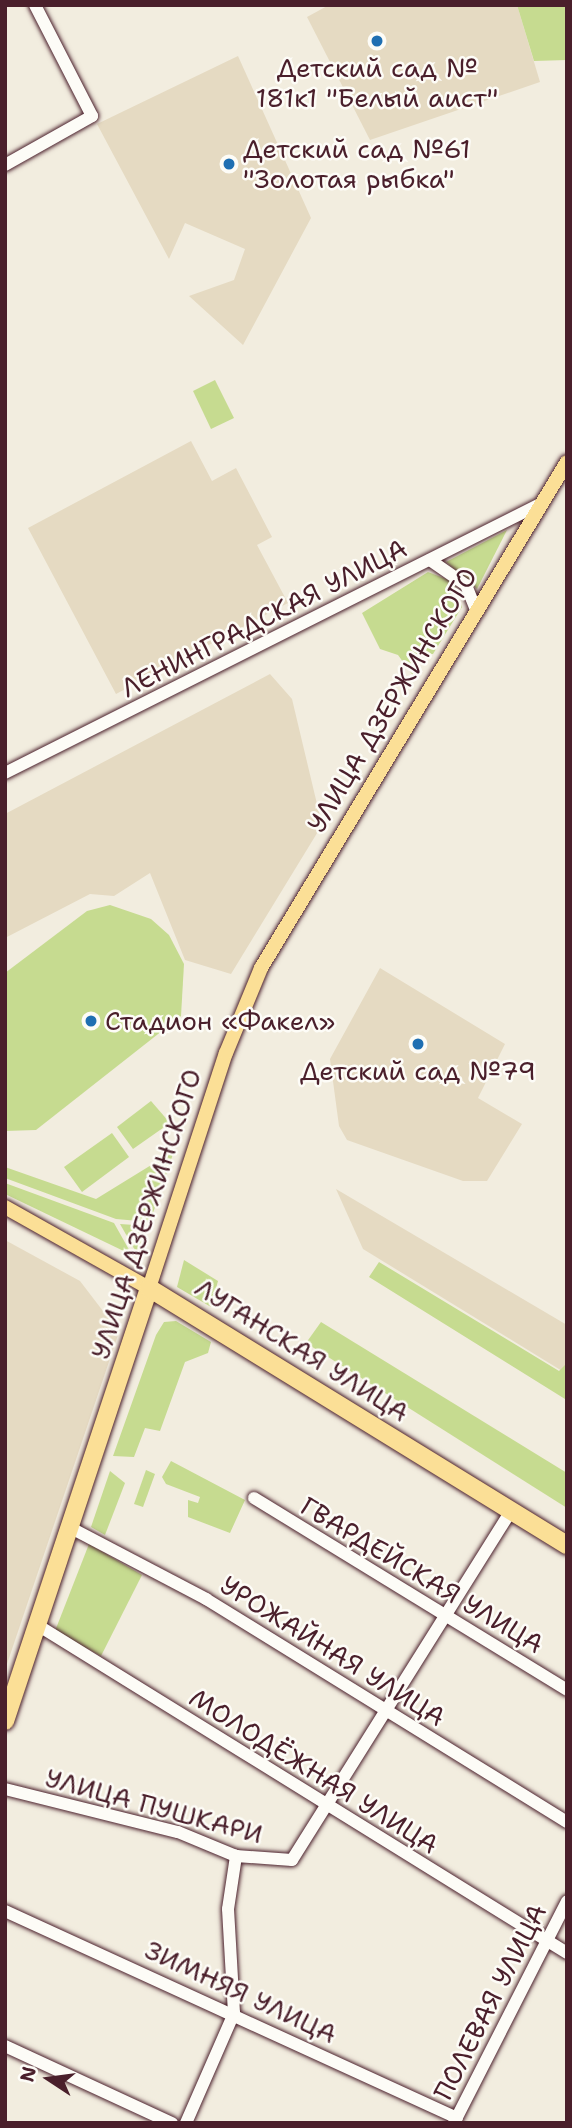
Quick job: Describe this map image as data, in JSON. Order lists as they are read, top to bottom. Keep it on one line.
{"streets":{"highway":["УЛИЦА ДЗЕРЖИНСКОГО","ЛУГАНСКАЯ УЛИЦА"],"street":["ЛЕНИНГРАДСКАЯ УЛИЦА","ГВАРДЕЙСКАЯ УЛИЦА","УРОЖАЙНАЯ УЛИЦА","МОЛОДЁЖНАЯ УЛИЦА","УЛИЦА ПУШКАРИ","ЗИМНЯЯ УЛИЦА","ПОЛЕВАЯ УЛИЦА"]},"crossings":[["ЛЕНИНГРАДСКАЯ УЛИЦА","УЛИЦА ДЗЕРЖИНСКОГО"],["УЛИЦА ДЗЕРЖИНСКОГО","ЛУГАНСКАЯ УЛИЦА"],["УЛИЦА ДЗЕРЖИНСКОГО","УРОЖАЙНАЯ УЛИЦА"],["УЛИЦА ДЗЕРЖИНСКОГО","МОЛОДЁЖНАЯ УЛИЦА"],["МОЛОДЁЖНАЯ УЛИЦА","УЛИЦА ПУШКАРИ"],["МОЛОДЁЖНАЯ УЛИЦА","ПОЛЕВАЯ УЛИЦА"],["ЗИМНЯЯ УЛИЦА","ПОЛЕВАЯ УЛИЦА"]],"places":["Детский сад № 181к1 \"Белый аист\"","Детский сад №61 \"Золотая рыбка\"","Стадион «Факел»","Детский сад №79"],"north":"left"}
